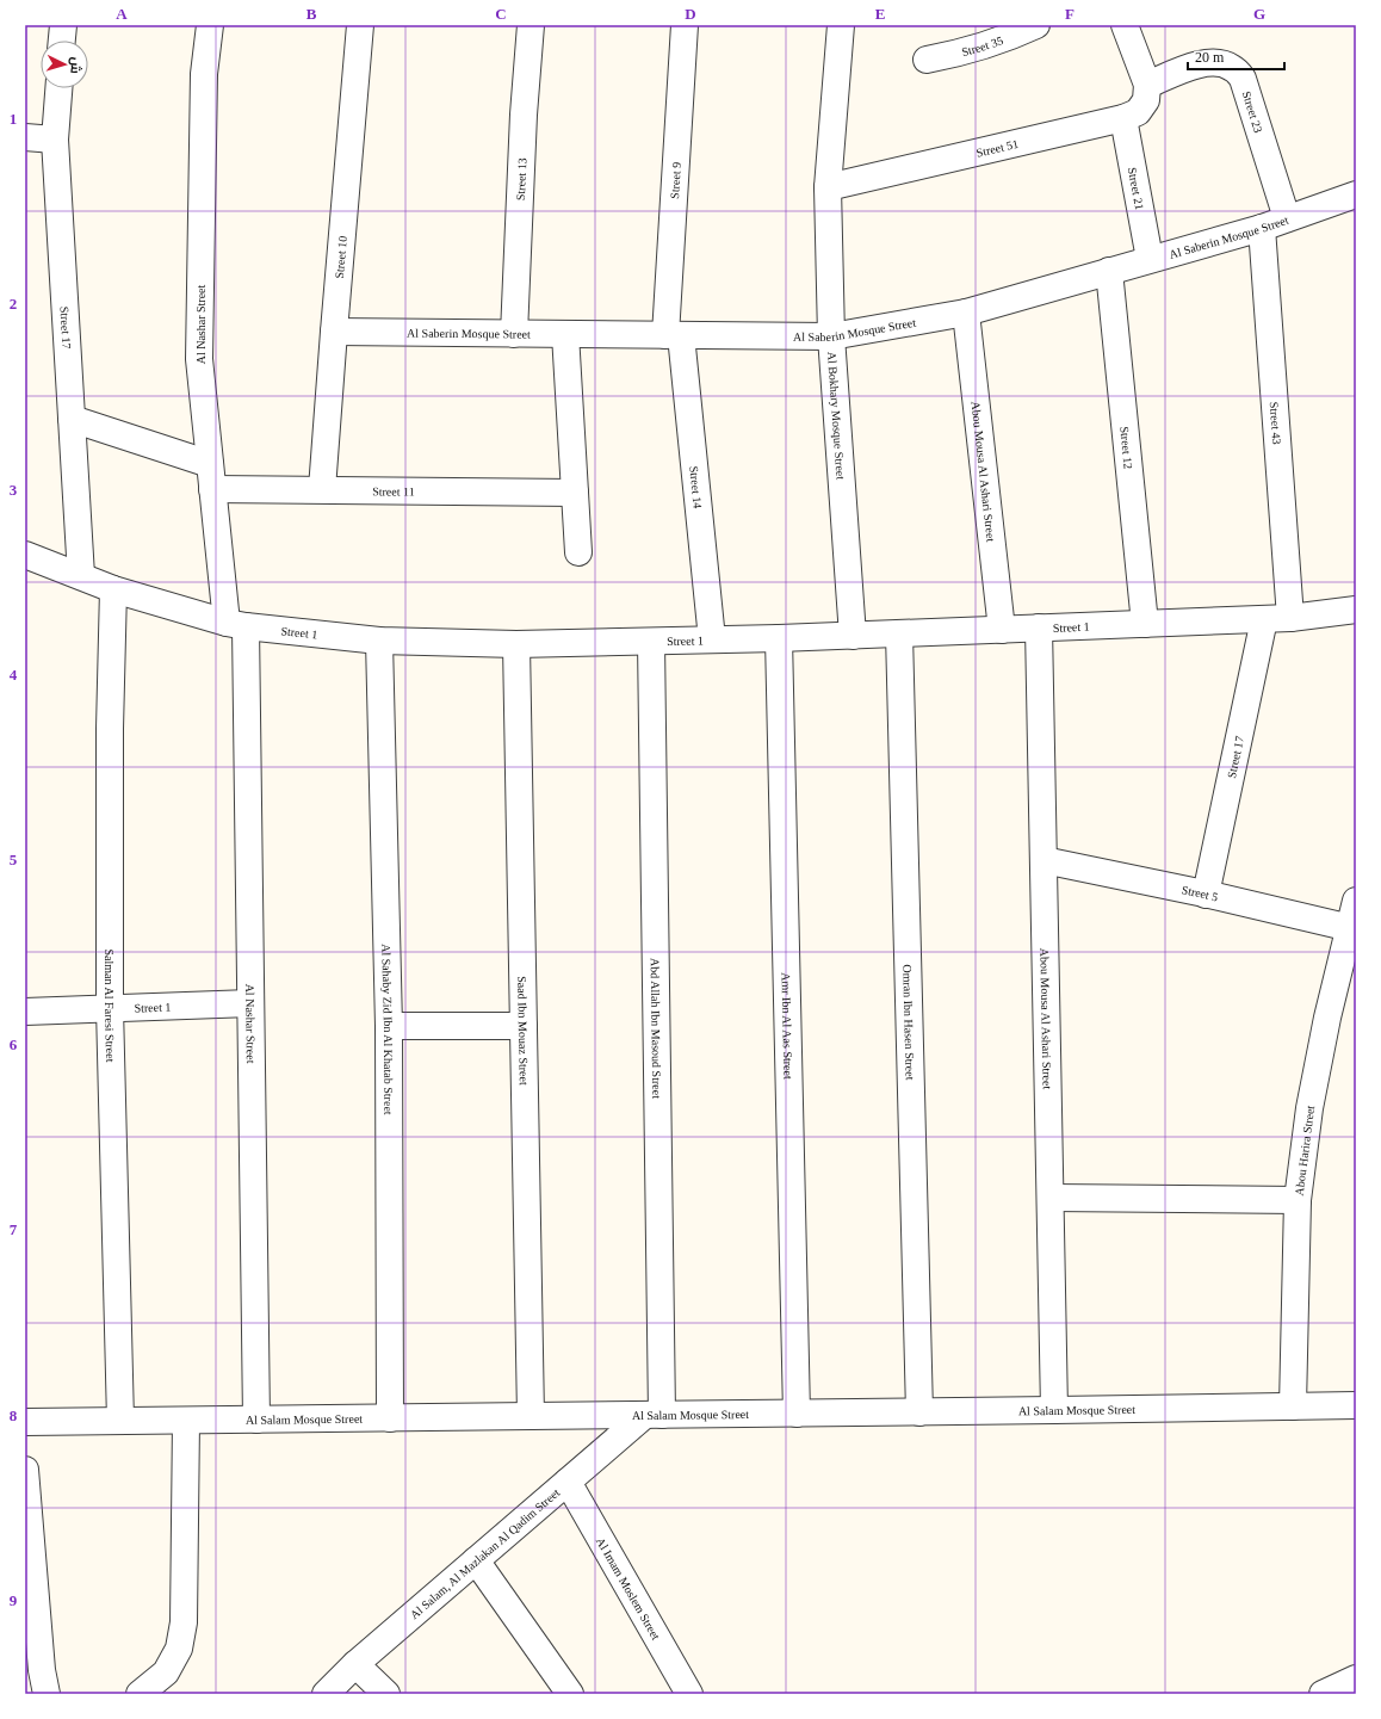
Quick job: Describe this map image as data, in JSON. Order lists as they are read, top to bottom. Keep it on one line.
{"streets":{"street":["Street 35","Street 23","Street 51","Street 13","Street 9","Street 21","Al Saberin Mosque Street","Street 10","Al Nashar Street","Street 17","Al Bokhary Mosque Street","Street 43","Street 12","Abou Mousa Al Ashari Street","Street 14","Street 11","Street 1","Street 5","Salman Al Faresi Street","Omran Ibn Hasen Street","Amr Ibn Al Aas Street","Abd Allah Ibn Masoud Street","Al Sahaby Zid Ibn Al Khatab Street","Saad Ibn Mouaz Street","Abou Harira Street","Al Salam Mosque Street","Al Salam, Al Mazlakan Al Qadim Street","Al Imam Moslem Street"]},"crossings":[["Street 23","Street 51"],["Street 23","Al Saberin Mosque Street"],["Street 51","Street 21"],["Street 51","Al Bokhary Mosque Street"],["Street 13","Al Saberin Mosque Street"],["Street 9","Al Saberin Mosque Street"],["Street 9","Street 14"],["Street 21","Al Saberin Mosque Street"],["Al Saberin Mosque Street","Street 10"],["Al Saberin Mosque Street","Al Bokhary Mosque Street"],["Al Saberin Mosque Street","Street 43"],["Al Saberin Mosque Street","Street 12"],["Al Saberin Mosque Street","Abou Mousa Al Ashari Street"],["Al Saberin Mosque Street","Street 14"],["Street 10","Street 11"],["Al Nashar Street","Street 11"],["Al Nashar Street","Street 1"],["Al Nashar Street","Al Salam Mosque Street"],["Street 17","Street 11"],["Street 17","Street 1"],["Street 17","Street 5"],["Al Bokhary Mosque Street","Street 1"],["Street 43","Street 1"],["Street 12","Street 1"],["Abou Mousa Al Ashari Street","Street 1"],["Abou Mousa Al Ashari Street","Street 5"],["Abou Mousa Al Ashari Street","Al Salam Mosque Street"],["Street 14","Street 1"],["Street 1","Salman Al Faresi Street"],["Street 1","Omran Ibn Hasen Street"],["Street 1","Amr Ibn Al Aas Street"],["Street 1","Abd Allah Ibn Masoud Street"],["Street 1","Al Sahaby Zid Ibn Al Khatab Street"],["Street 1","Saad Ibn Mouaz Street"],["Street 5","Abou Harira Street"],["Salman Al Faresi Street","Al Salam Mosque Street"],["Omran Ibn Hasen Street","Al Salam Mosque Street"],["Amr Ibn Al Aas Street","Al Salam Mosque Street"],["Abd Allah Ibn Masoud Street","Al Salam Mosque Street"],["Abd Allah Ibn Masoud Street","Al Salam, Al Mazlakan Al Qadim Street"],["Al Sahaby Zid Ibn Al Khatab Street","Al Salam Mosque Street"],["Saad Ibn Mouaz Street","Al Salam Mosque Street"],["Abou Harira Street","Al Salam Mosque Street"],["Al Salam Mosque Street","Al Salam, Al Mazlakan Al Qadim Street"],["Al Salam, Al Mazlakan Al Qadim Street","Al Imam Moslem Street"]],"scale_bar":"20 m","north":"right","grid":{"columns":["A","B","C","D","E","F","G"],"rows":["1","2","3","4","5","6","7","8","9"]}}
